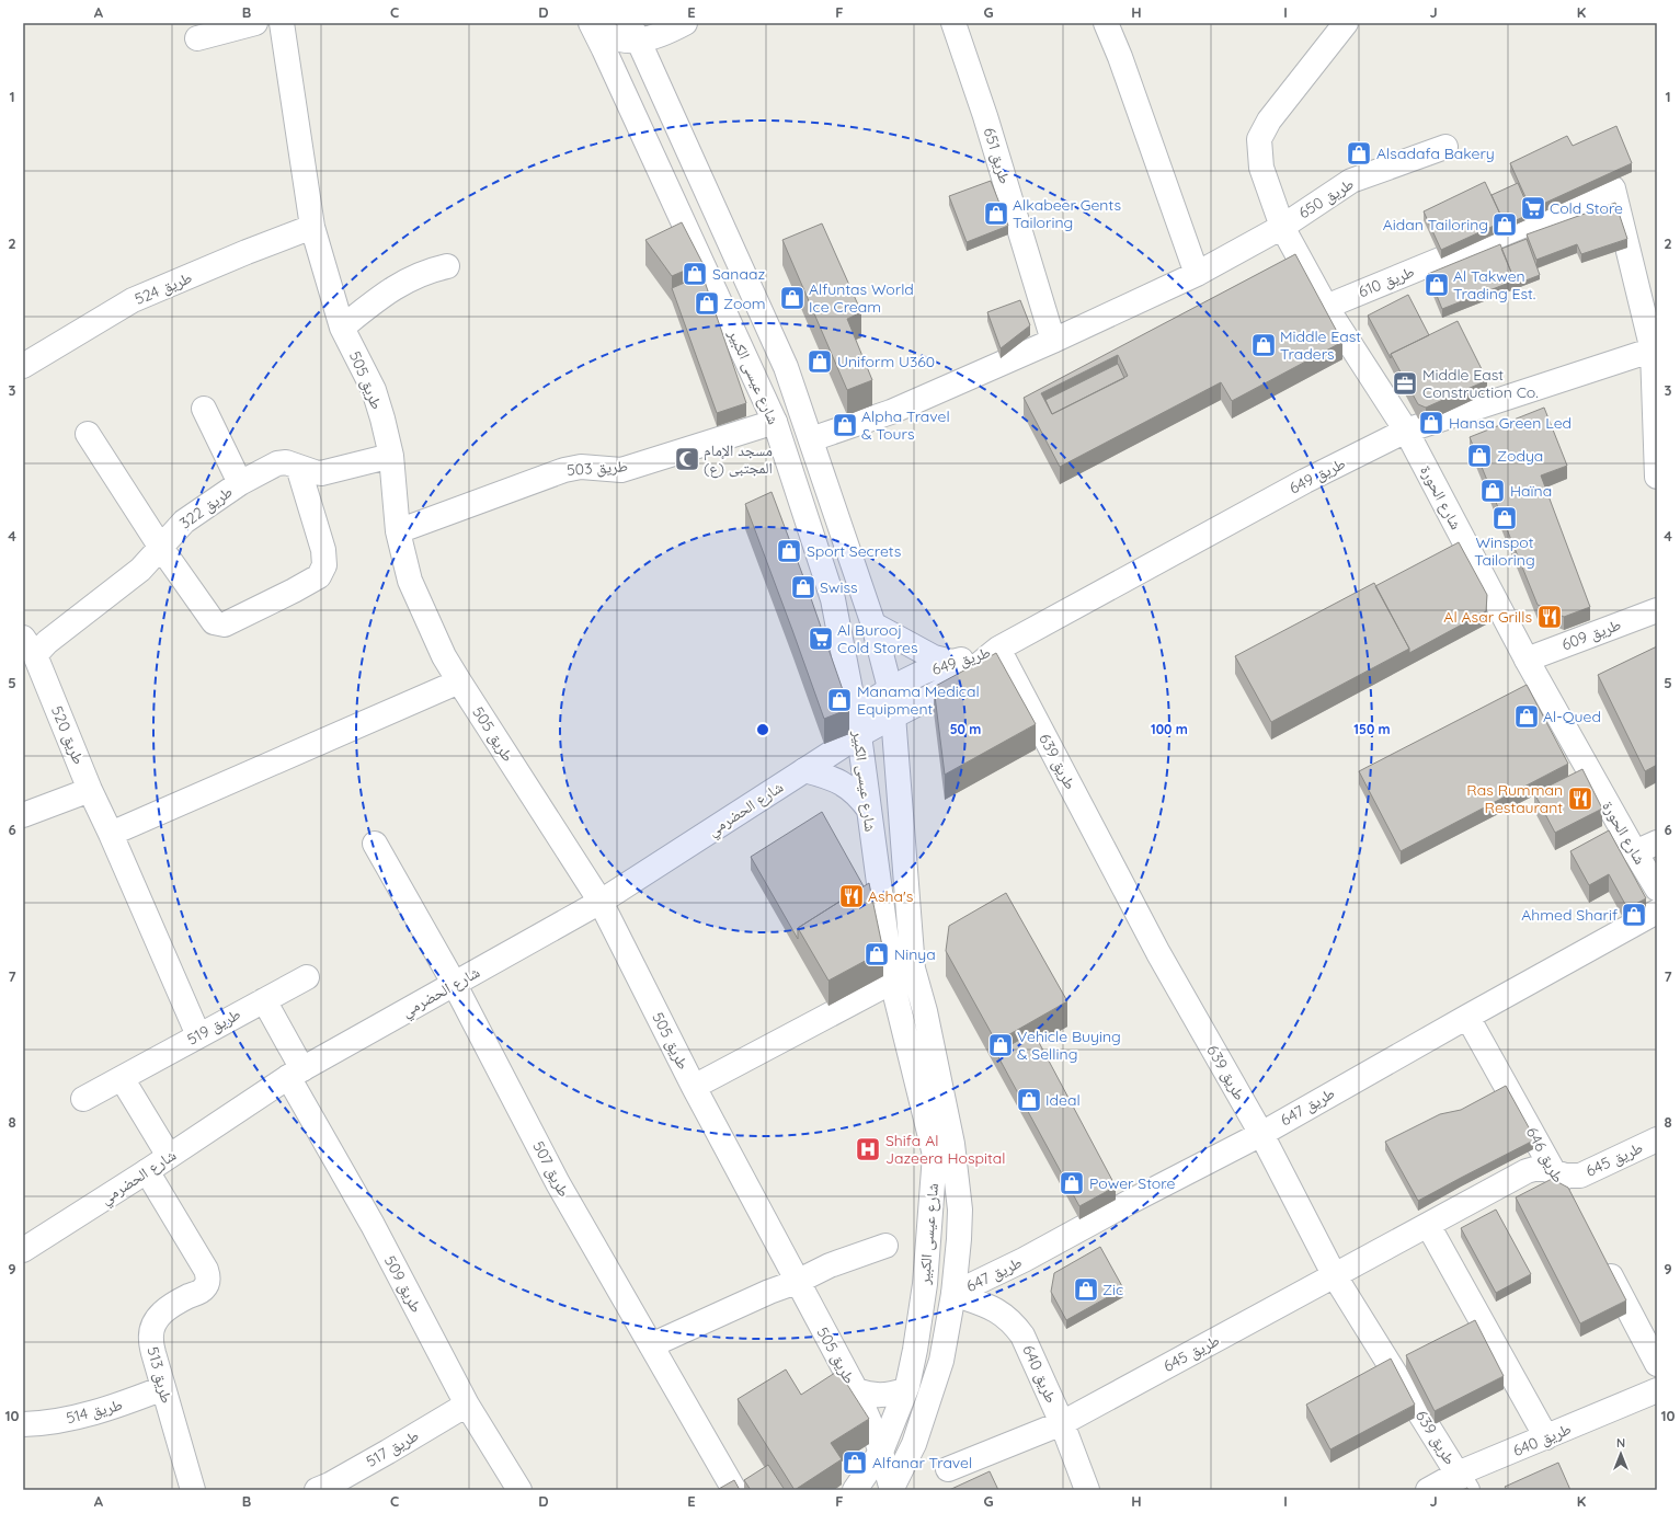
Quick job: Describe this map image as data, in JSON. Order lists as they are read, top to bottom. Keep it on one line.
{"streets":{"street":["طريق 651","طريق 650","طريق 610","طريق 524","شارع عيسى الكبير","طريق 505","طريق 503","طريق 649","شارع الحورة","طريق 322","طريق 609","طريق 520","طريق 639","شارع الحضرمي","طريق 519","طريق 647","طريق 646","طريق 645","طريق 507","طريق 509","طريق 640","طريق 513","طريق 514","طريق 517"]},"crossings":[["طريق 650","شارع الحورة"],["طريق 610","طريق 649"],["طريق 610","شارع الحورة"],["طريق 524","طريق 505"],["شارع عيسى الكبير","طريق 505"],["شارع عيسى الكبير","طريق 503"],["شارع عيسى الكبير","طريق 649"],["شارع عيسى الكبير","شارع الحضرمي"],["شارع عيسى الكبير","طريق 647"],["شارع عيسى الكبير","طريق 640"],["طريق 505","طريق 503"],["طريق 505","طريق 322"],["طريق 505","شارع الحضرمي"],["طريق 649","شارع الحورة"],["طريق 649","طريق 639"],["طريق 649","شارع الحضرمي"],["شارع الحورة","طريق 609"],["طريق 322","طريق 520"],["طريق 520","طريق 519"],["طريق 639","طريق 647"],["طريق 639","طريق 645"],["طريق 639","طريق 640"],["شارع الحضرمي","طريق 507"],["شارع الحضرمي","طريق 509"],["شارع الحضرمي","طريق 513"],["طريق 519","طريق 509"],["طريق 647","طريق 646"],["طريق 647","طريق 640"],["طريق 646","طريق 645"],["طريق 645","طريق 640"],["طريق 509","طريق 517"],["طريق 513","طريق 514"]],"places":{"shop":["Alsadafa Bakery","Alkabeer Gents Tailoring","Aidan Tailoring","Sanaaz","Al Takwen Trading Est.","Alfuntas World Ice Cream","Zoom","Middle East Traders","Uniform U360","Hansa Green Led","Alpha Travel & Tours","Zodya","Haïna","Winspot Tailoring","Sport Secrets","Swiss","Manama Medical Equipment","Al-Qued","Ahmed Sharif","Ninya","Vehicle Buying & Selling","Ideal","Power Store","Zic","Alfanar Travel"],"supermarket":["Cold Store","Al Burooj Cold Stores"],"office":["Middle East Construction Co."],"mosque":["مسجد الإمام المجتبى (ع)"],"restaurant":["Al Asar Grills","Ras Rumman Restaurant","Asha's"],"hospital":["Shifa Al Jazeera Hospital"]},"north":"top","grid":{"columns":["A","B","C","D","E","F","G","H","I","J","K"],"rows":["1","2","3","4","5","6","7","8","9","10"]},"rings":["50 m","100 m","150 m"]}
